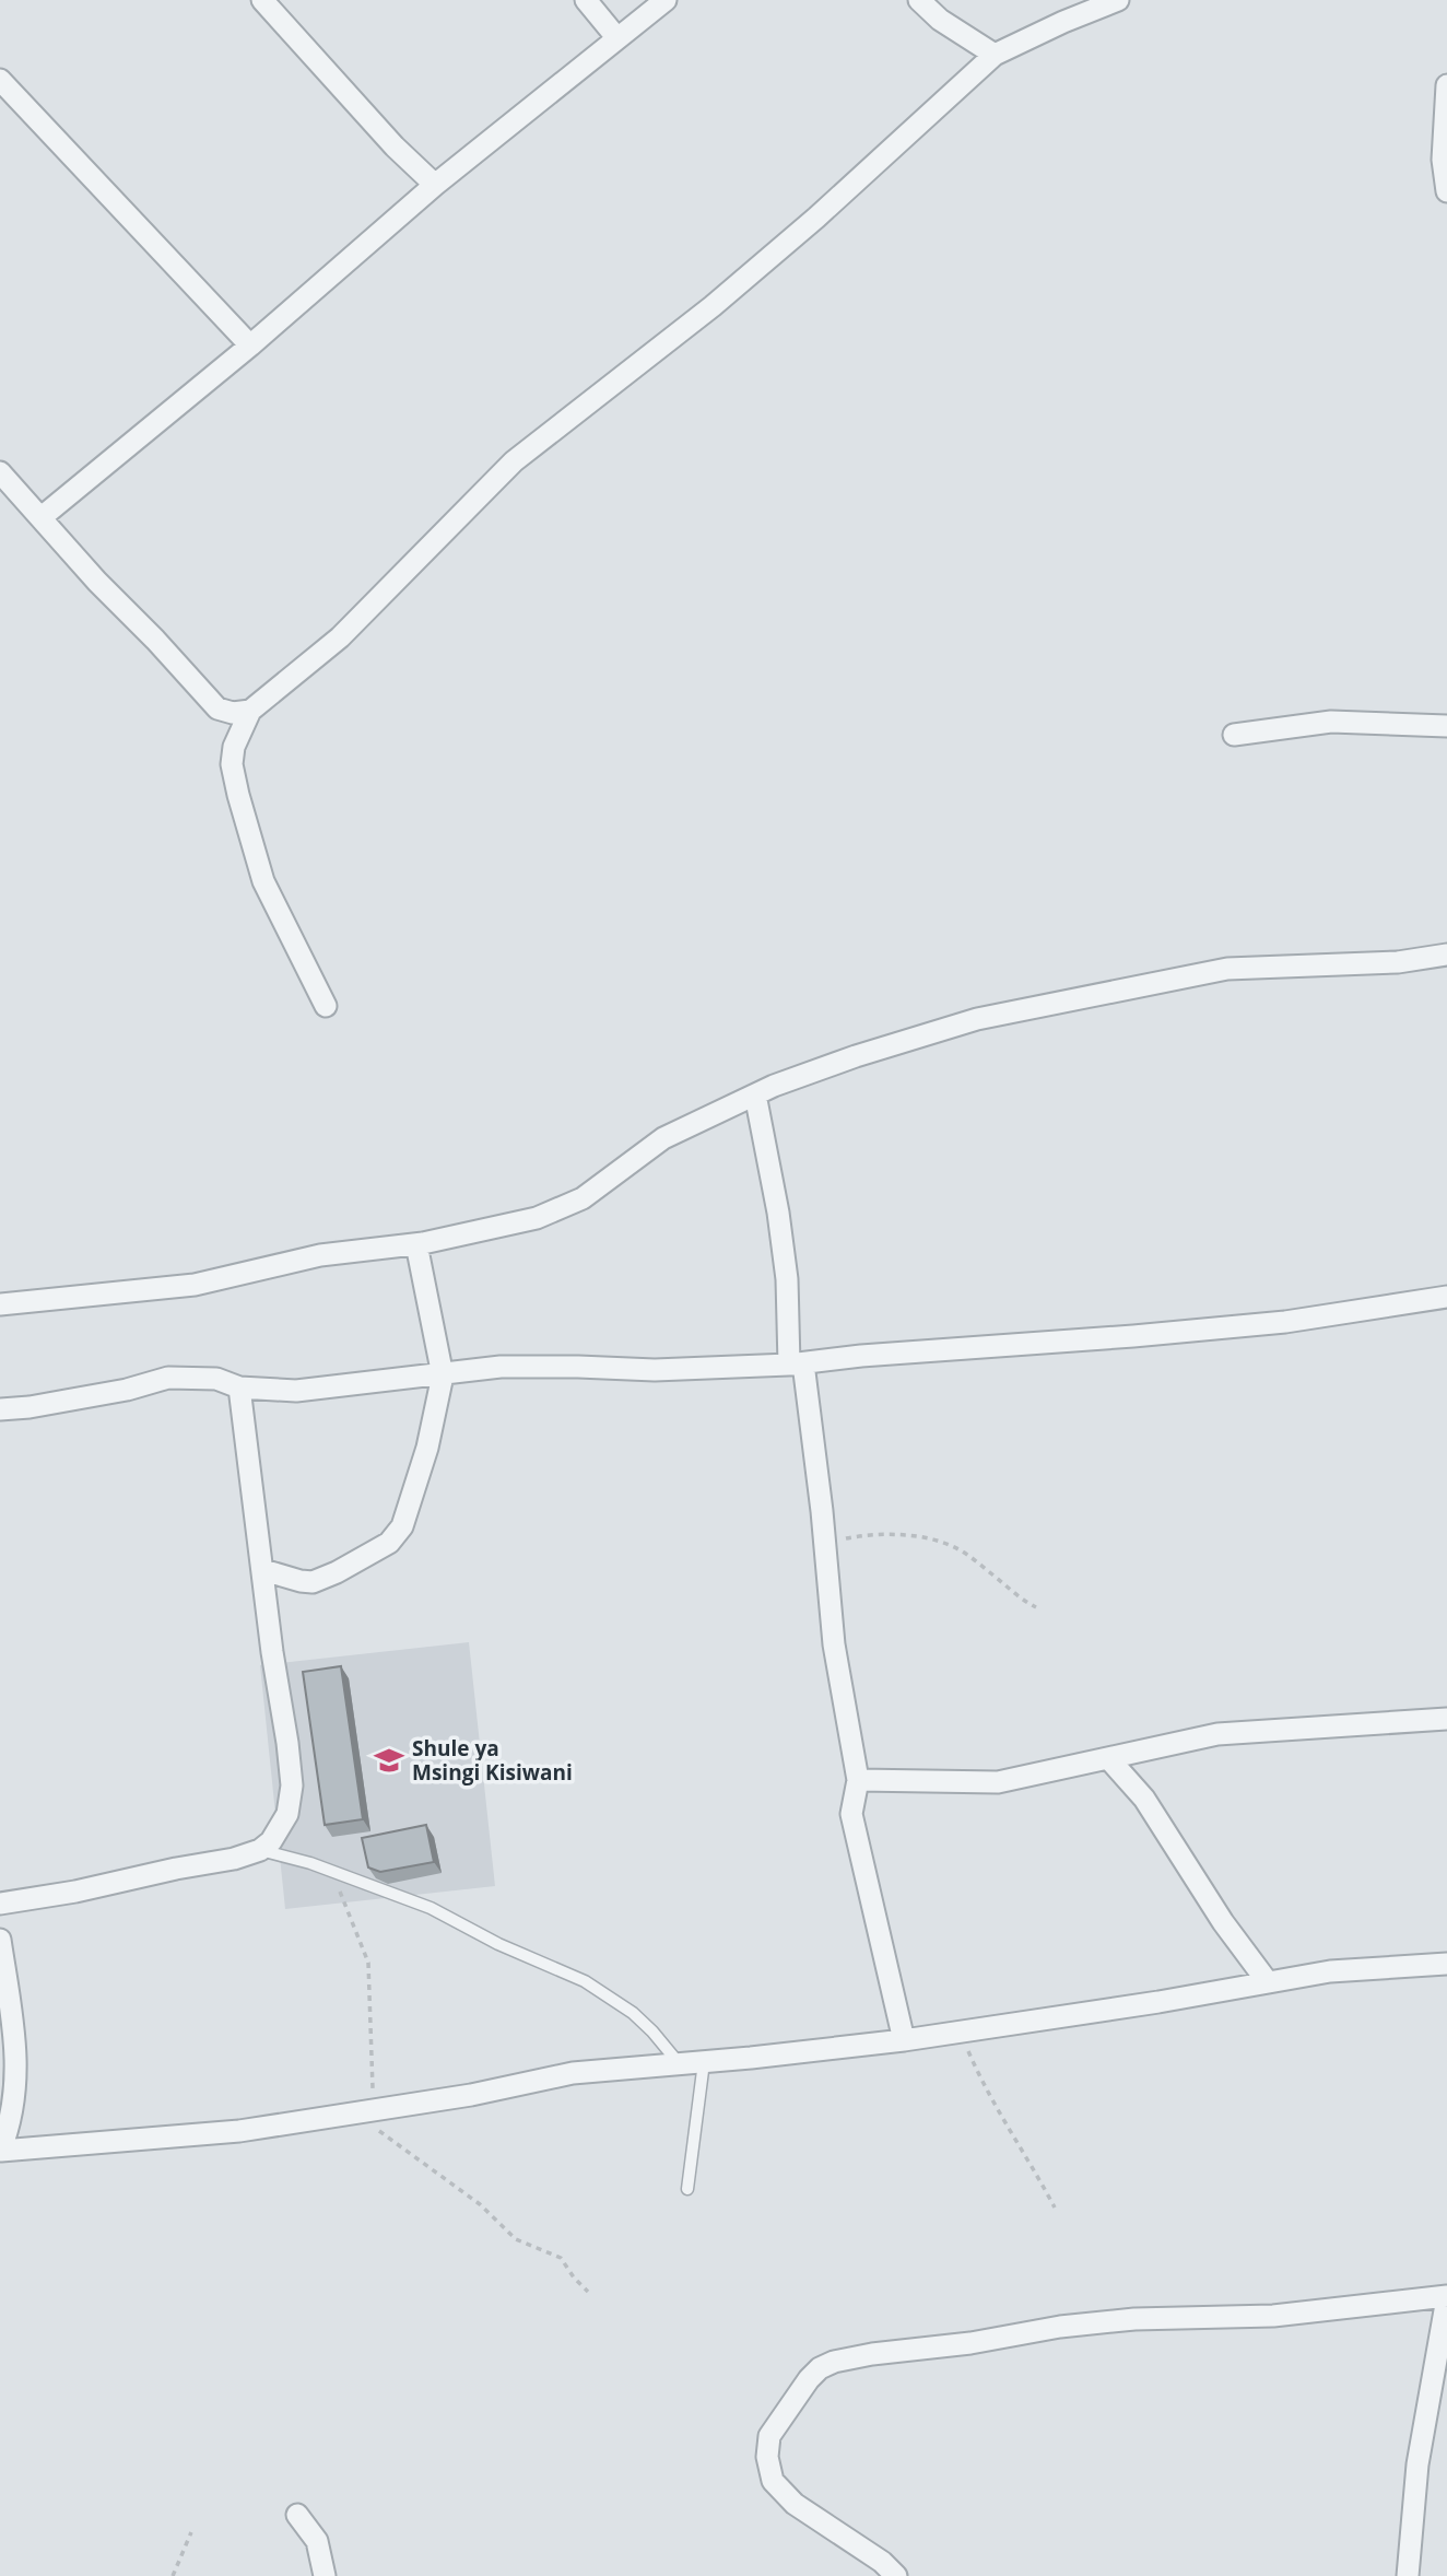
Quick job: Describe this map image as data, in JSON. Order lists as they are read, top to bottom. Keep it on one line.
{"places":{"school or university":["Shule ya Msingi Kisiwani"]}}
